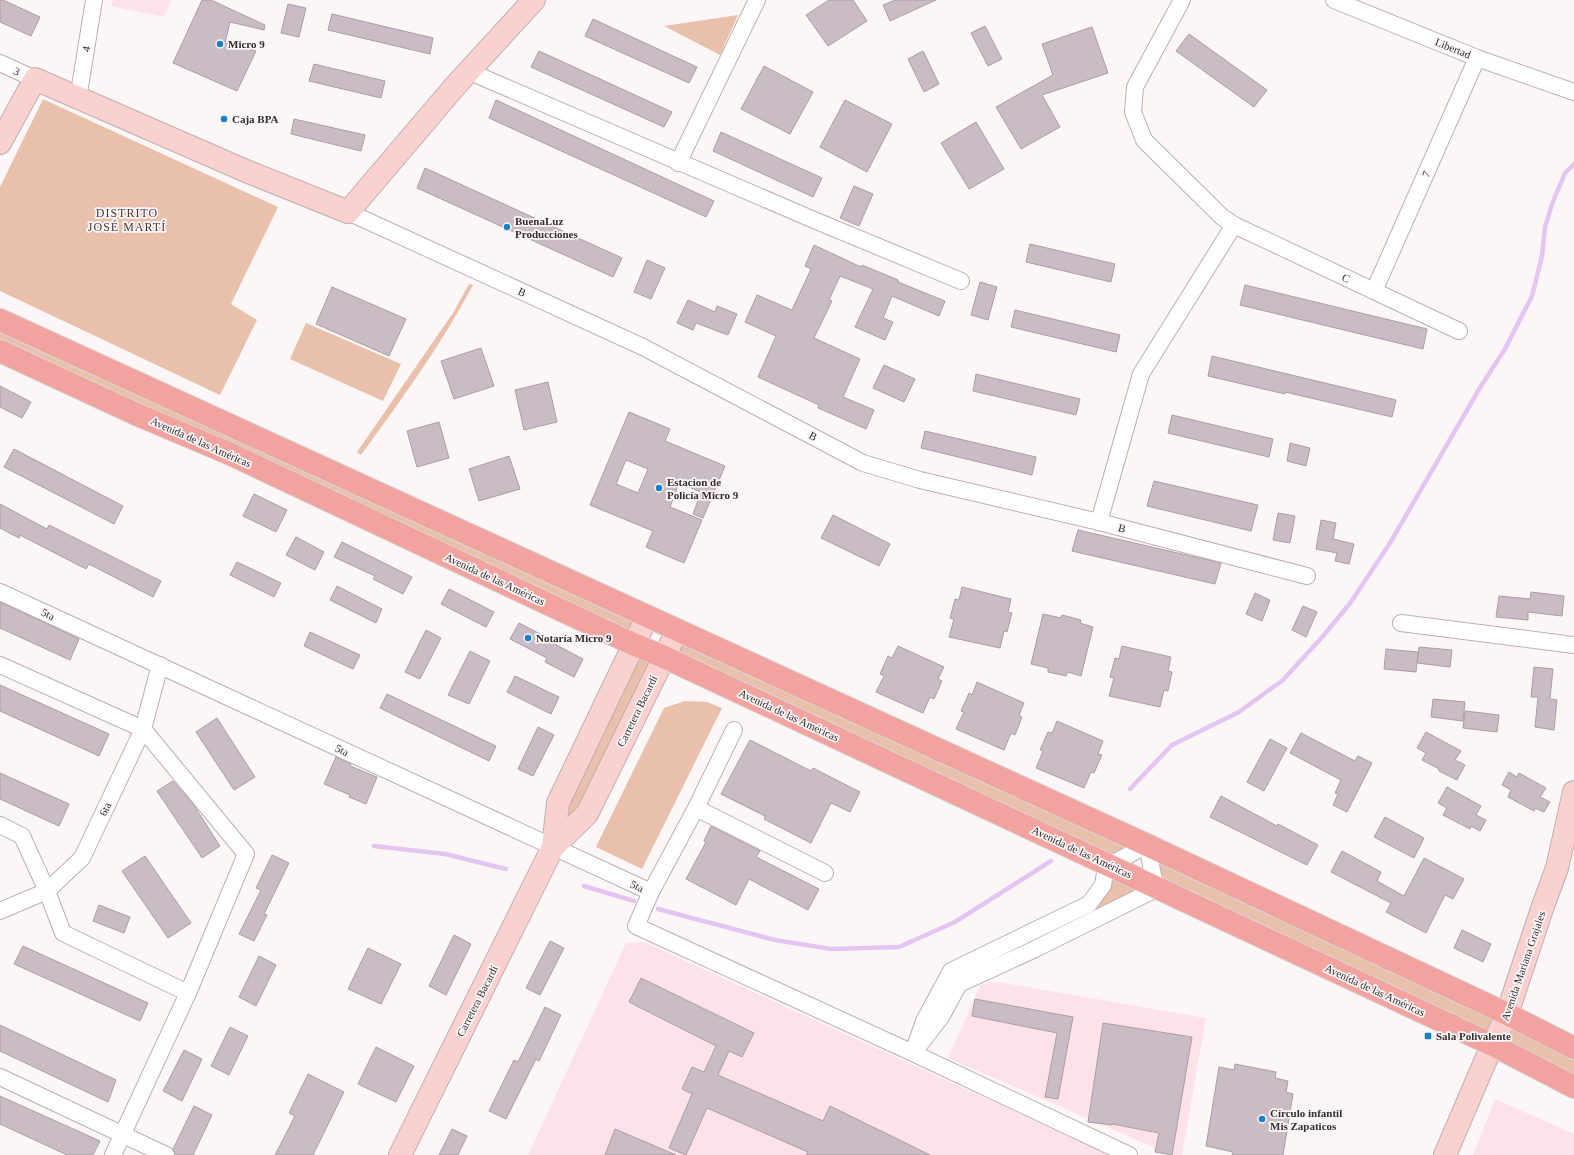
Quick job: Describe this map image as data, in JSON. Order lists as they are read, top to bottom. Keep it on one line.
{"streets":{"main road":["Avenida de las Américas"],"street":["Libertad","4","3","7","C","B","5ta","Carretera Bacardí","6ta","Avenida Mariana Grajales"]},"crossings":[["Libertad","7"],["7","C"],["Avenida de las Américas","Carretera Bacardí"],["Avenida de las Américas","Avenida Mariana Grajales"],["5ta","Carretera Bacardí"],["5ta","6ta"]],"districts":["DISTRITO JOSÉ MARTÍ"],"places":{"other":["Micro 9","Caja BPA","BuenaLuz Producciones","Estacion de Policía Micro 9","Notaría Micro 9","Círculo infantil Mis Zapaticos"],"transit":["Sala Polivalente"]}}
